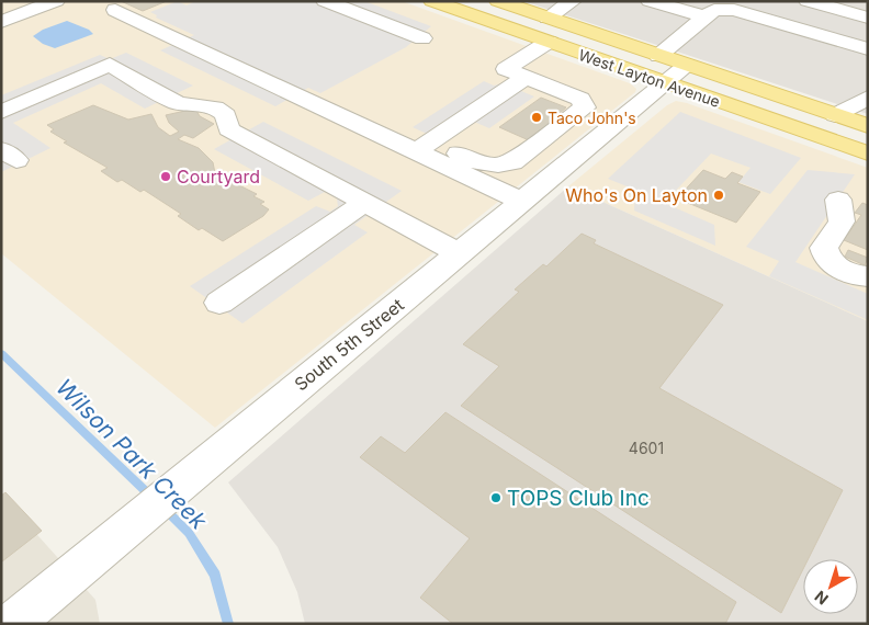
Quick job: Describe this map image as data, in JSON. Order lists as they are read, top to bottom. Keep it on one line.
{"streets":{"main road":["West Layton Avenue"],"street":["South 5th Street"]},"crossings":[["West Layton Avenue","South 5th Street"]],"water":["Wilson Park Creek"],"places":["Taco John's","Courtyard","Who's On Layton","TOPS Club Inc"],"house_numbers":["4601"],"north":"bottom left"}
